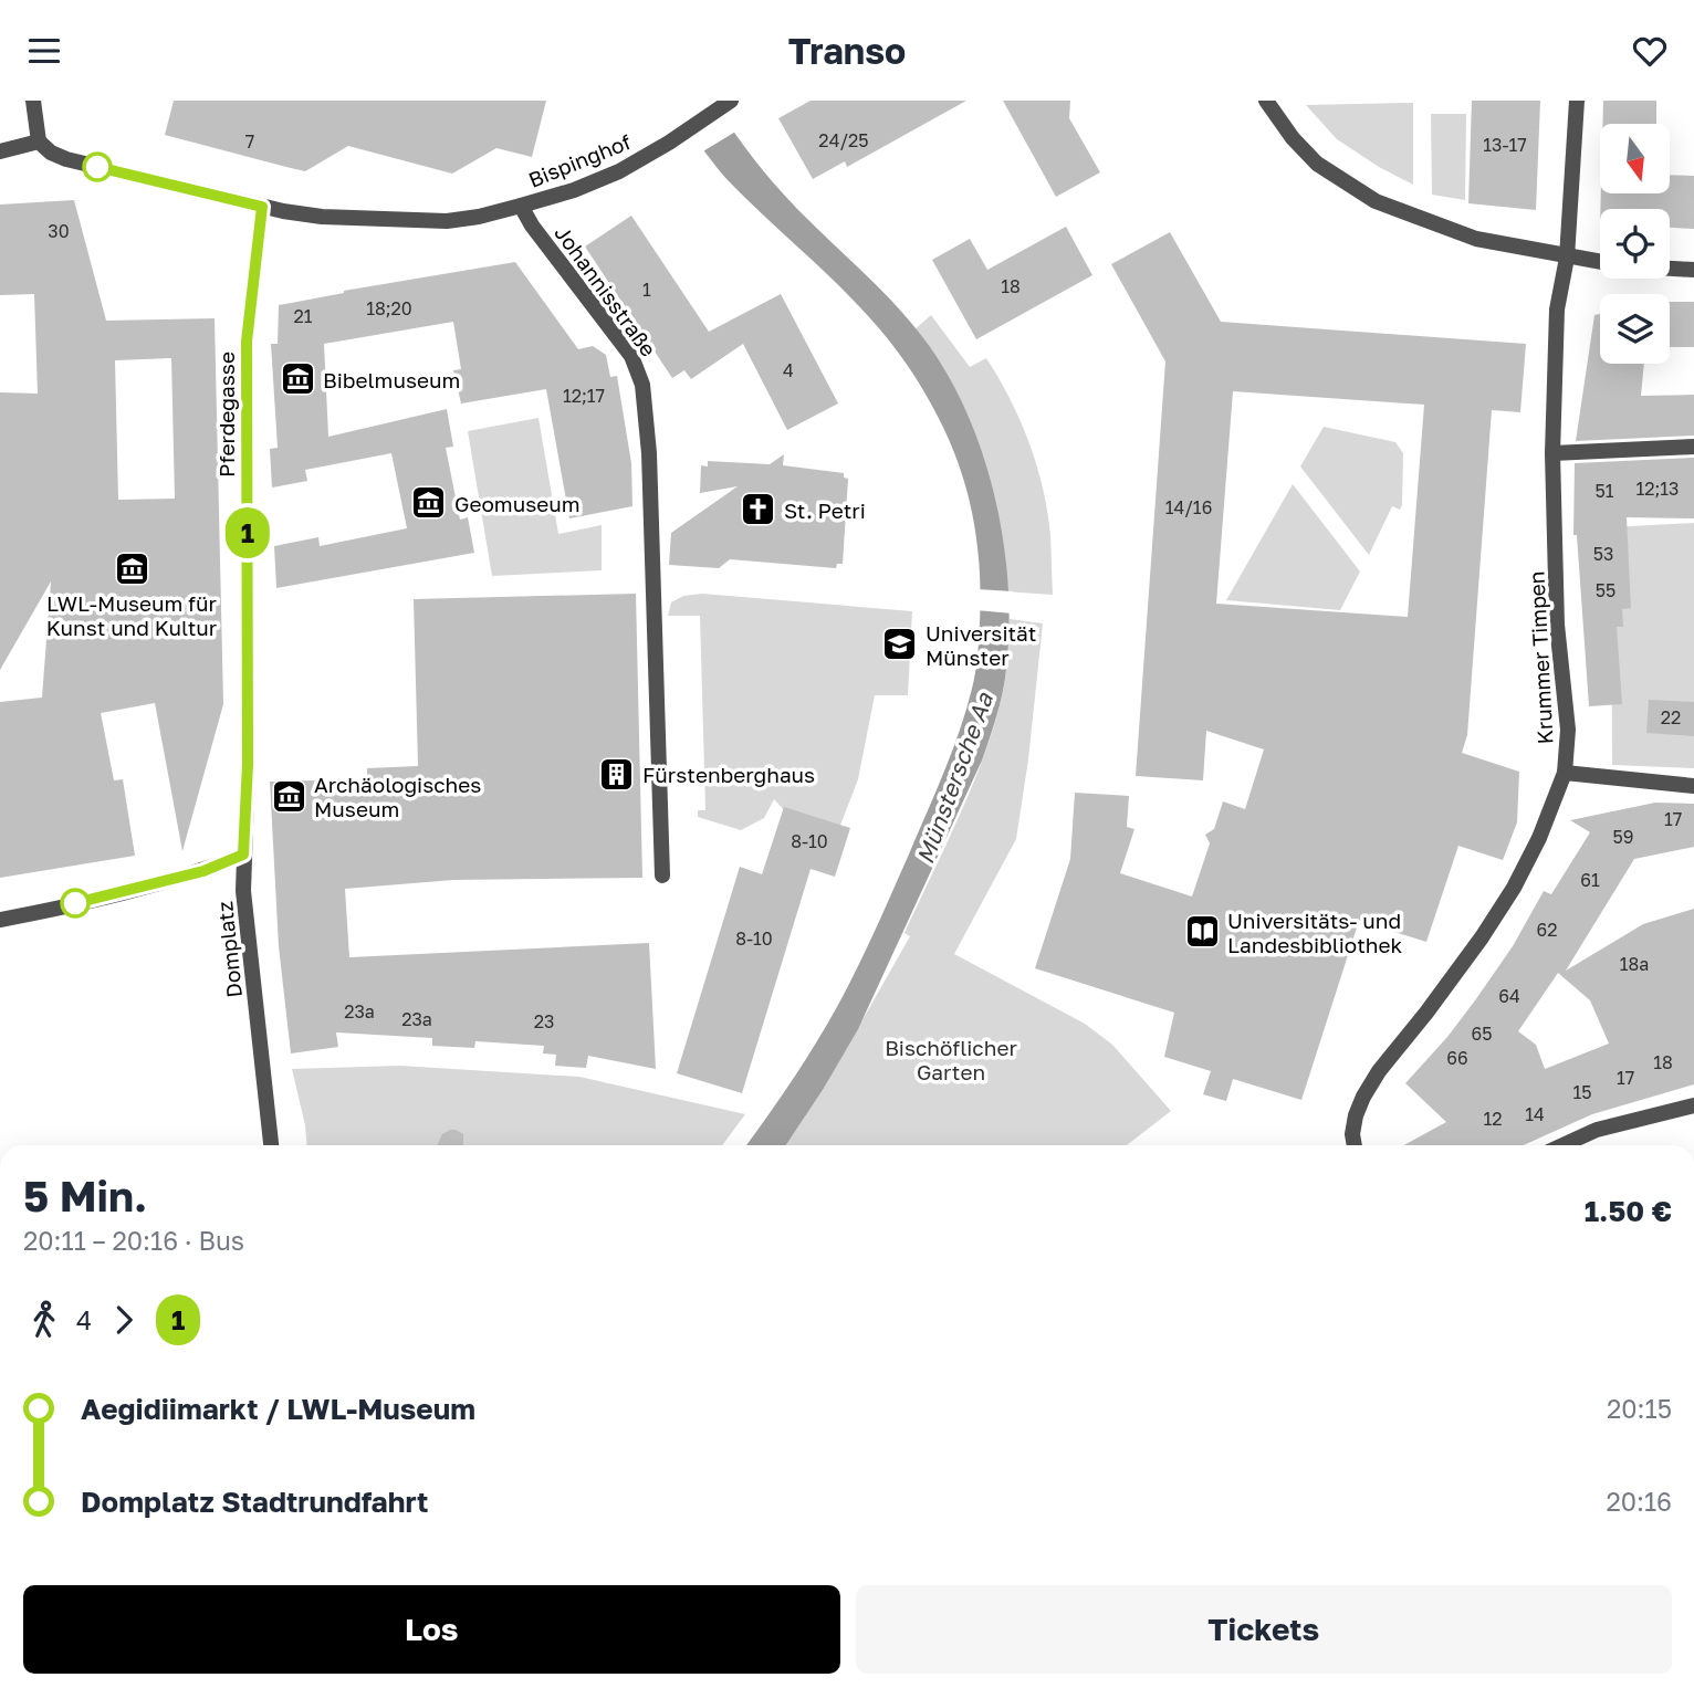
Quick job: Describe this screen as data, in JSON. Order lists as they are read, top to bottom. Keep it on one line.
{"streets":{"street":["Bispinghof","Johannisstraße","Pferdegasse","Krummer Timpen","Domplatz"]},"crossings":[["Bispinghof","Johannisstraße"],["Pferdegasse","Domplatz"]],"water":["Münstersche Aa"],"parks":["Bischöflicher Garten"],"places":{"museum":["Bibelmuseum","Geomuseum","LWL-Museum für Kunst und Kultur","Archäologisches Museum"],"church":["St. Petri"],"school or university":["Universität Münster"],"building":["Fürstenberghaus"],"library":["Universitäts- und Landesbibliothek"]},"lines":["bus line 1"],"house_numbers":["24/25","7","13-17","30","18","1","18;20","21","4","12;17","12;13","51","14/16","53","55","22","17","59","8-10","61","62","8-10","18a","64","23a","23a","23","65","66","18","17","15","14","12"],"north":"bottom","page":{"header":"Transo","on_map":"1","heading":["5 Min.","20:11 – 20:16 · Bus","1.50 €"],"legs":["4","1"],"list":[{"name":"Aegidiimarkt / LWL-Museum","value":"20:15"},{"name":"Domplatz Stadtrundfahrt","value":"20:16"}],"buttons":["Los","Tickets"]}}
